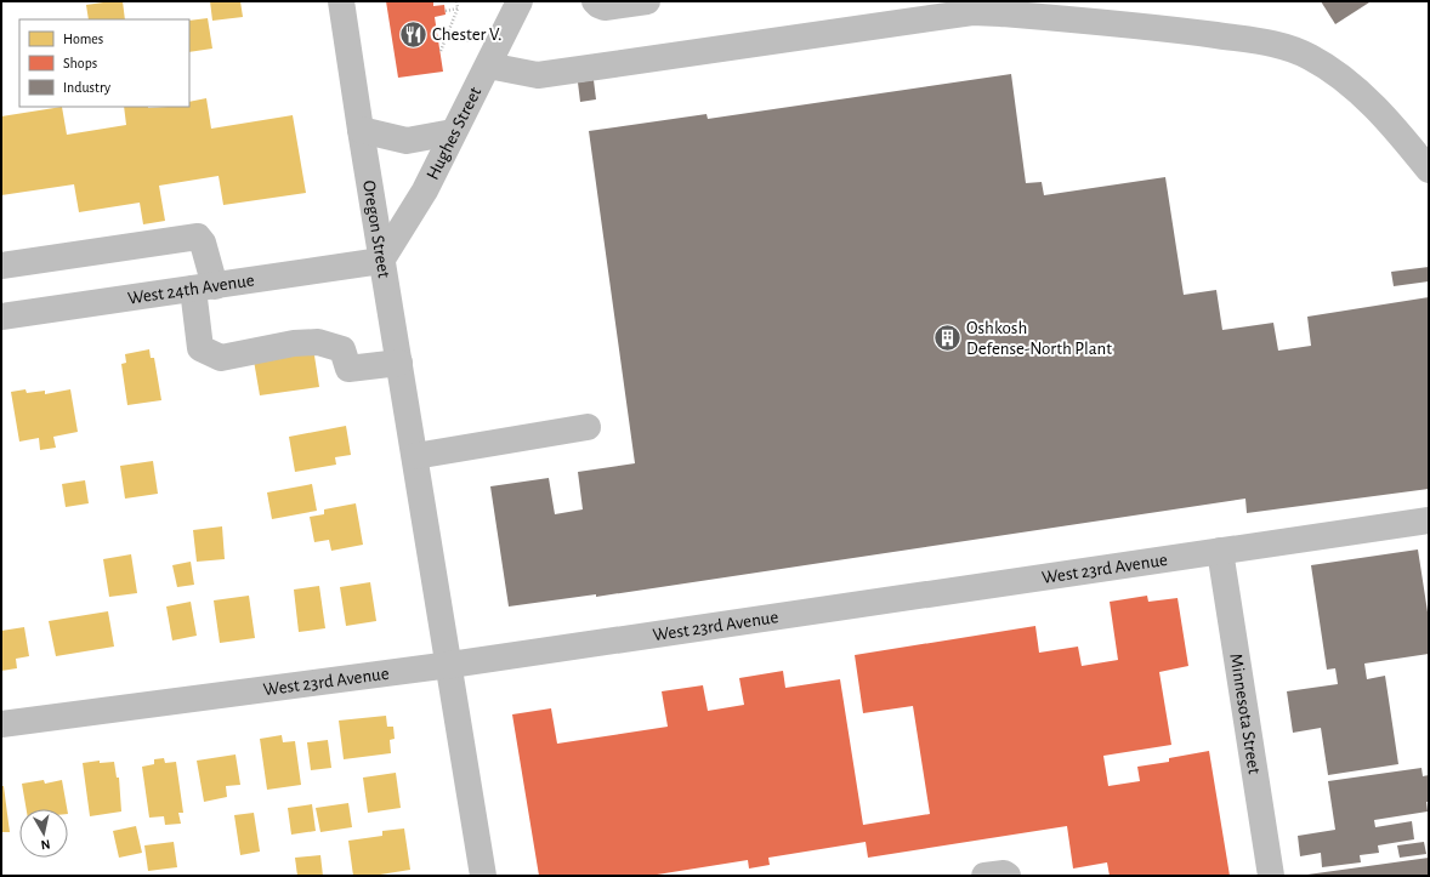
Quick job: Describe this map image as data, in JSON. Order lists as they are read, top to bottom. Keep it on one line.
{"streets":{"street":["Hughes Street","Oregon Street","West 24th Avenue","West 23rd Avenue","Minnesota Street"]},"crossings":[["Hughes Street","Oregon Street"],["Hughes Street","West 24th Avenue"],["Oregon Street","West 24th Avenue"],["Oregon Street","West 23rd Avenue"],["West 23rd Avenue","Minnesota Street"]],"places":{"restaurant":["Chester V."],"building":["Oshkosh Defense-North Plant"]},"legend":["Homes","Shops","Industry"],"north":"bottom"}
